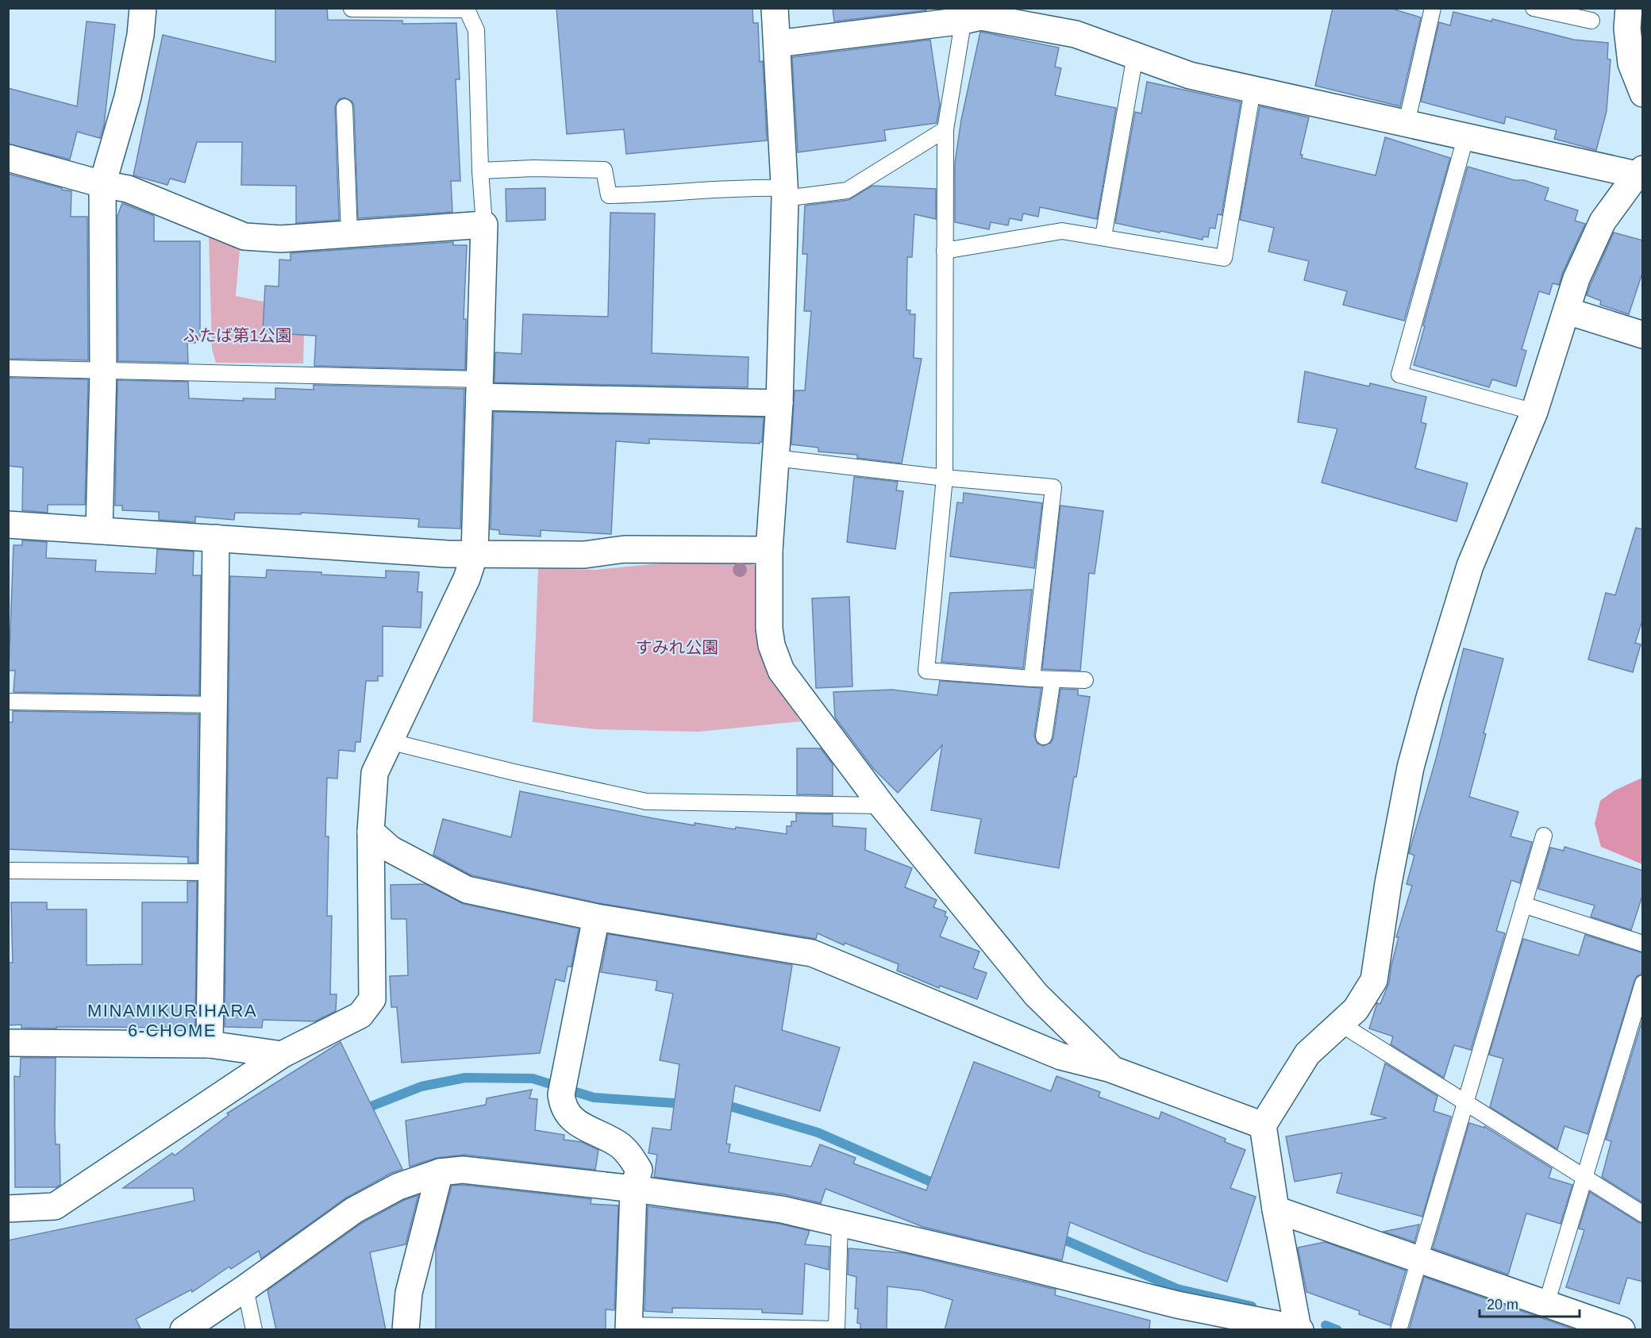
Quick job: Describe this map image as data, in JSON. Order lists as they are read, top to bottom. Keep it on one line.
{"districts":["MINAMIKURIHARA 6-CHOME"],"parks":["ふたば第1公園","すみれ公園"],"scale_bar":"20 m"}
